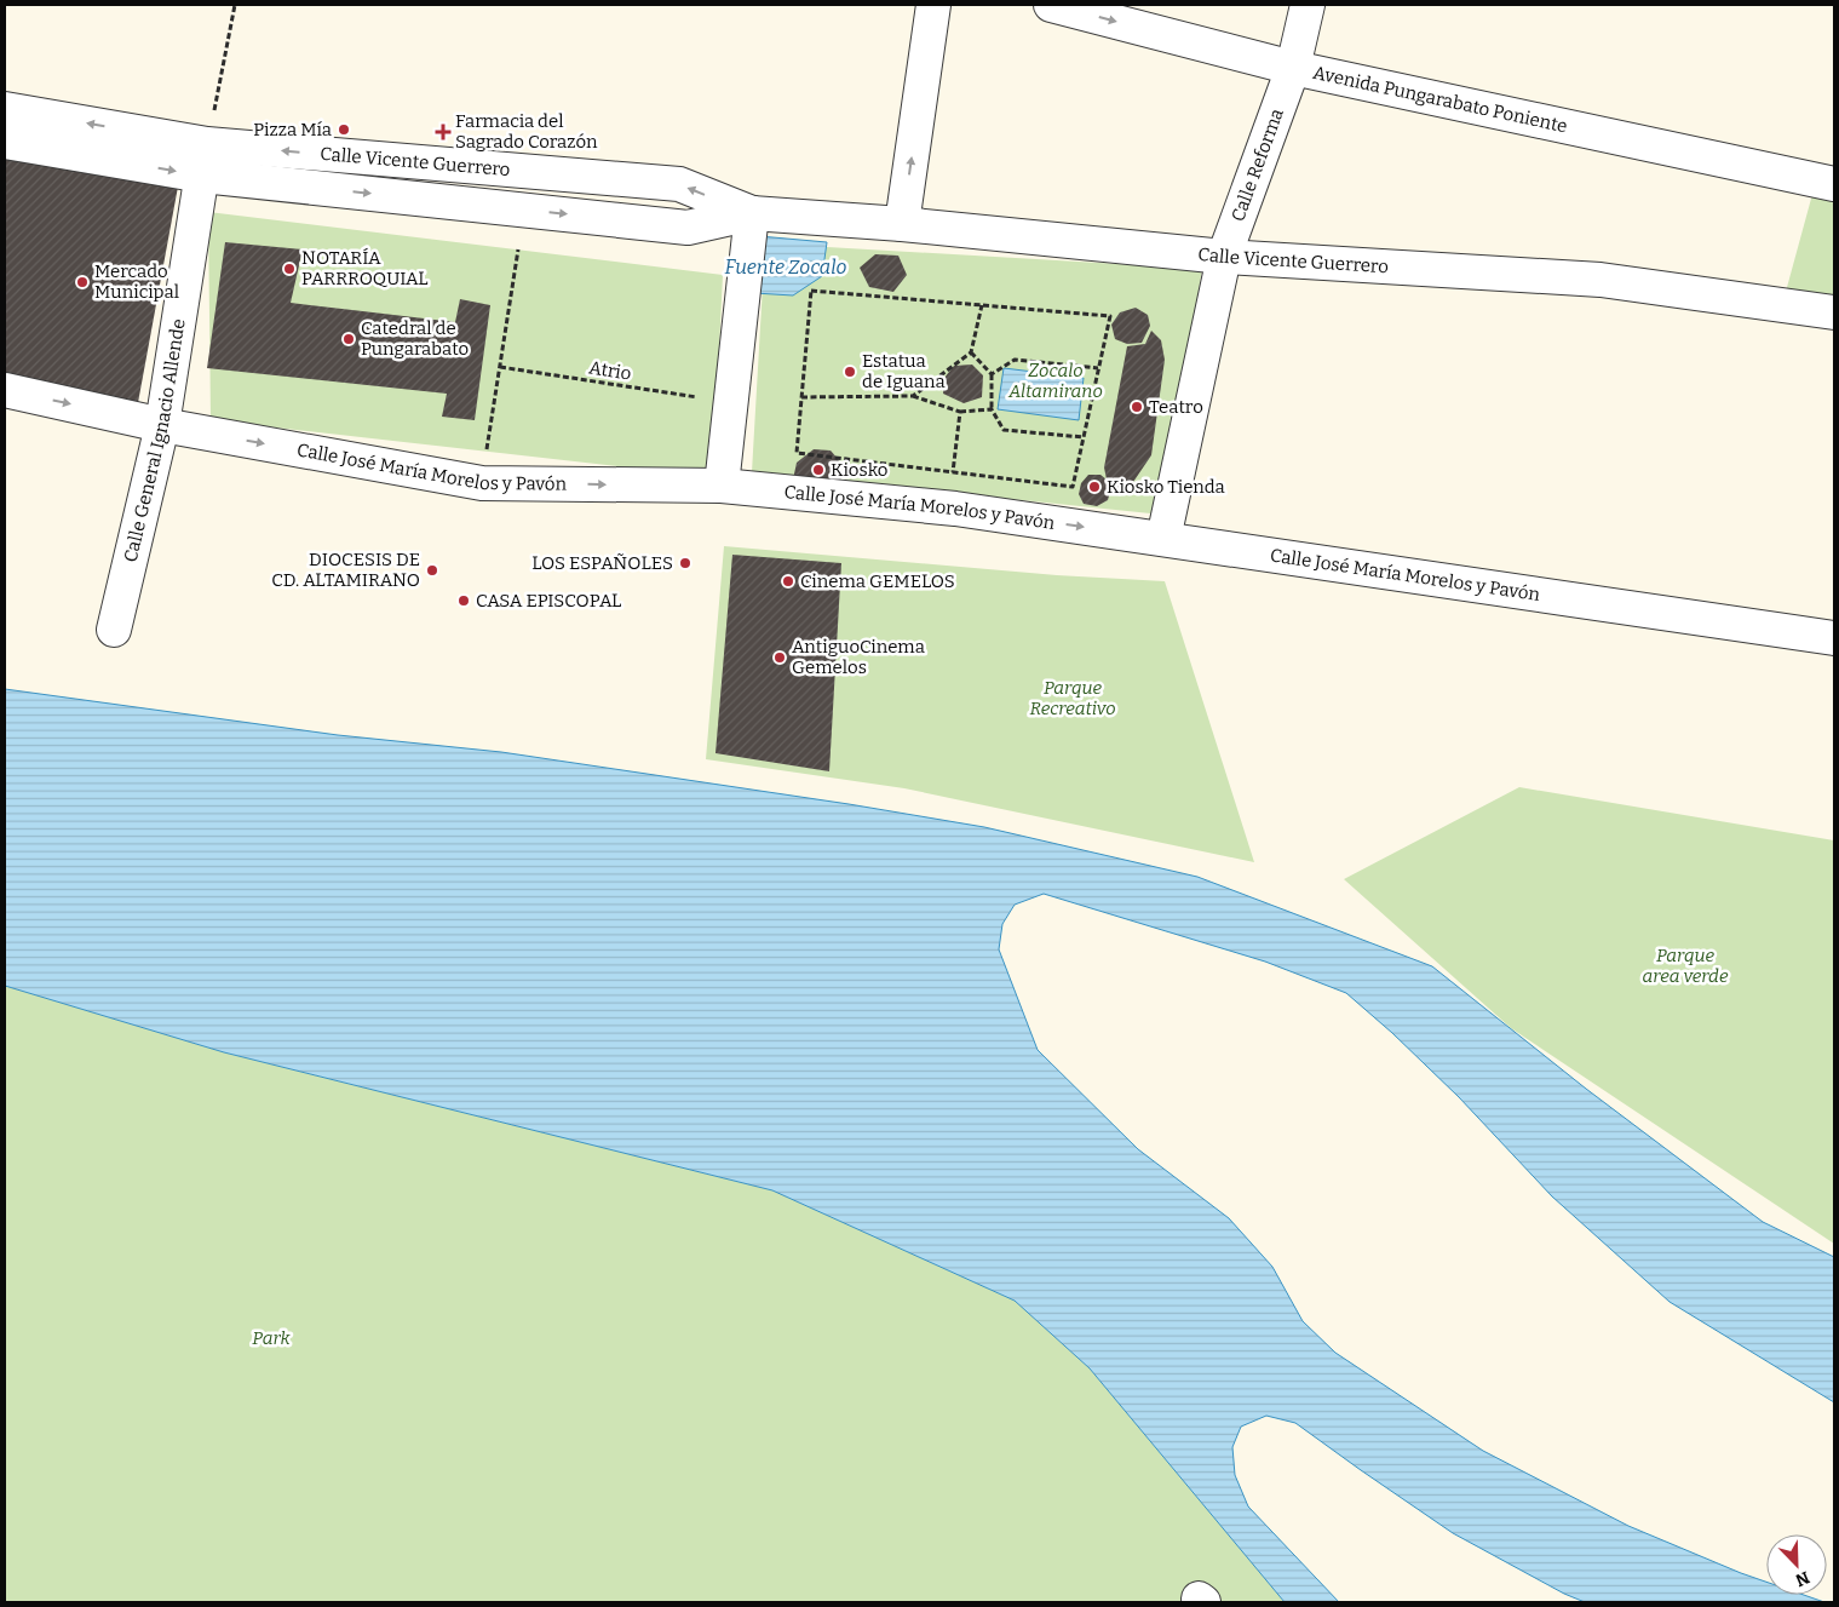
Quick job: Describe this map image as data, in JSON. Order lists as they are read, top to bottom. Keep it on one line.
{"streets":{"street":["Avenida Pungarabato Poniente","Calle Vicente Guerrero","Calle Reforma","Calle General Ignacio Allende","Calle José María Morelos y Pavón"],"path":["Atrio"]},"crossings":[["Avenida Pungarabato Poniente","Calle Reforma"],["Calle Vicente Guerrero","Calle Reforma"],["Calle Vicente Guerrero","Calle General Ignacio Allende"],["Calle Reforma","Calle José María Morelos y Pavón"],["Calle General Ignacio Allende","Calle José María Morelos y Pavón"]],"one_way":["Calle José María Morelos y Pavón"],"water":["Fuente Zocalo"],"parks":["Zocalo Altamirano","Parque Recreativo","Parque area verde","Park"],"places":{"other":["Pizza Mía","NOTARÍA PARRROQUIAL","Mercado Municipal","Catedral de Pungarabato","Estatua de Iguana","Teatro","Kiosko","Kiosko Tienda","LOS ESPAÑOLES","DIOCESIS DE CD. ALTAMIRANO","Cinema GEMELOS","CASA EPISCOPAL","AntiguoCinema Gemelos"],"health":["Farmacia del Sagrado Corazón"]},"north":"bottom right"}
